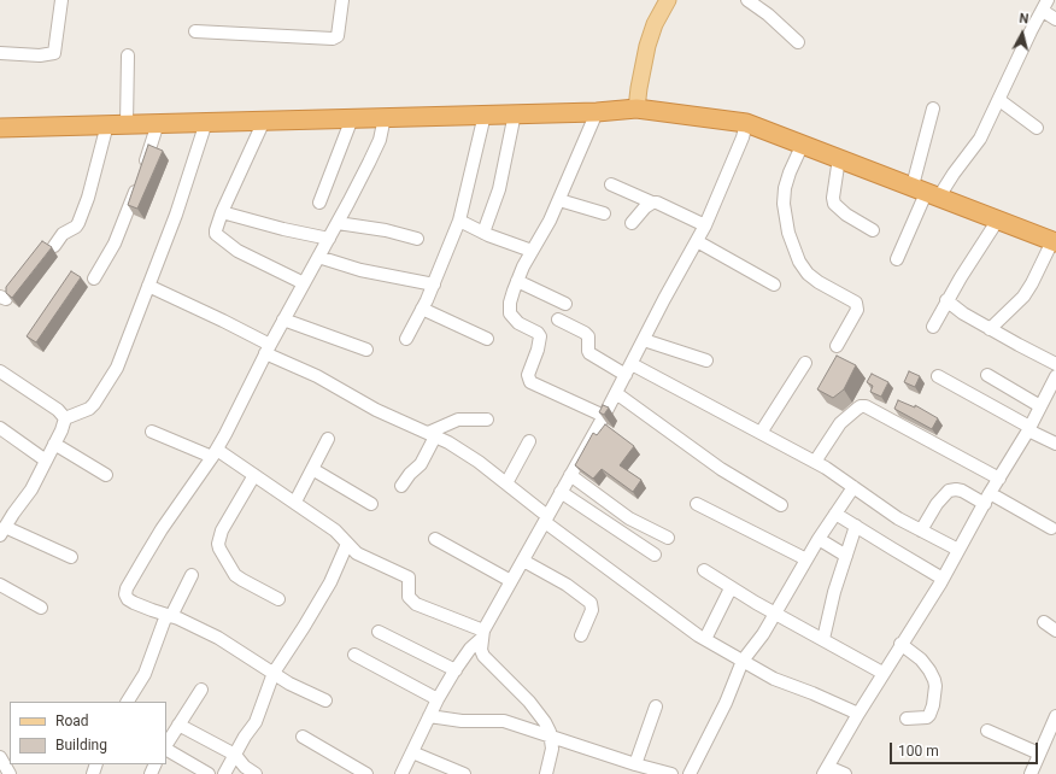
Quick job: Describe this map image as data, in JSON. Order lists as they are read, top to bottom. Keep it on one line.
{"legend":["Road","Building"],"scale_bar":"100 m","north":"top"}
